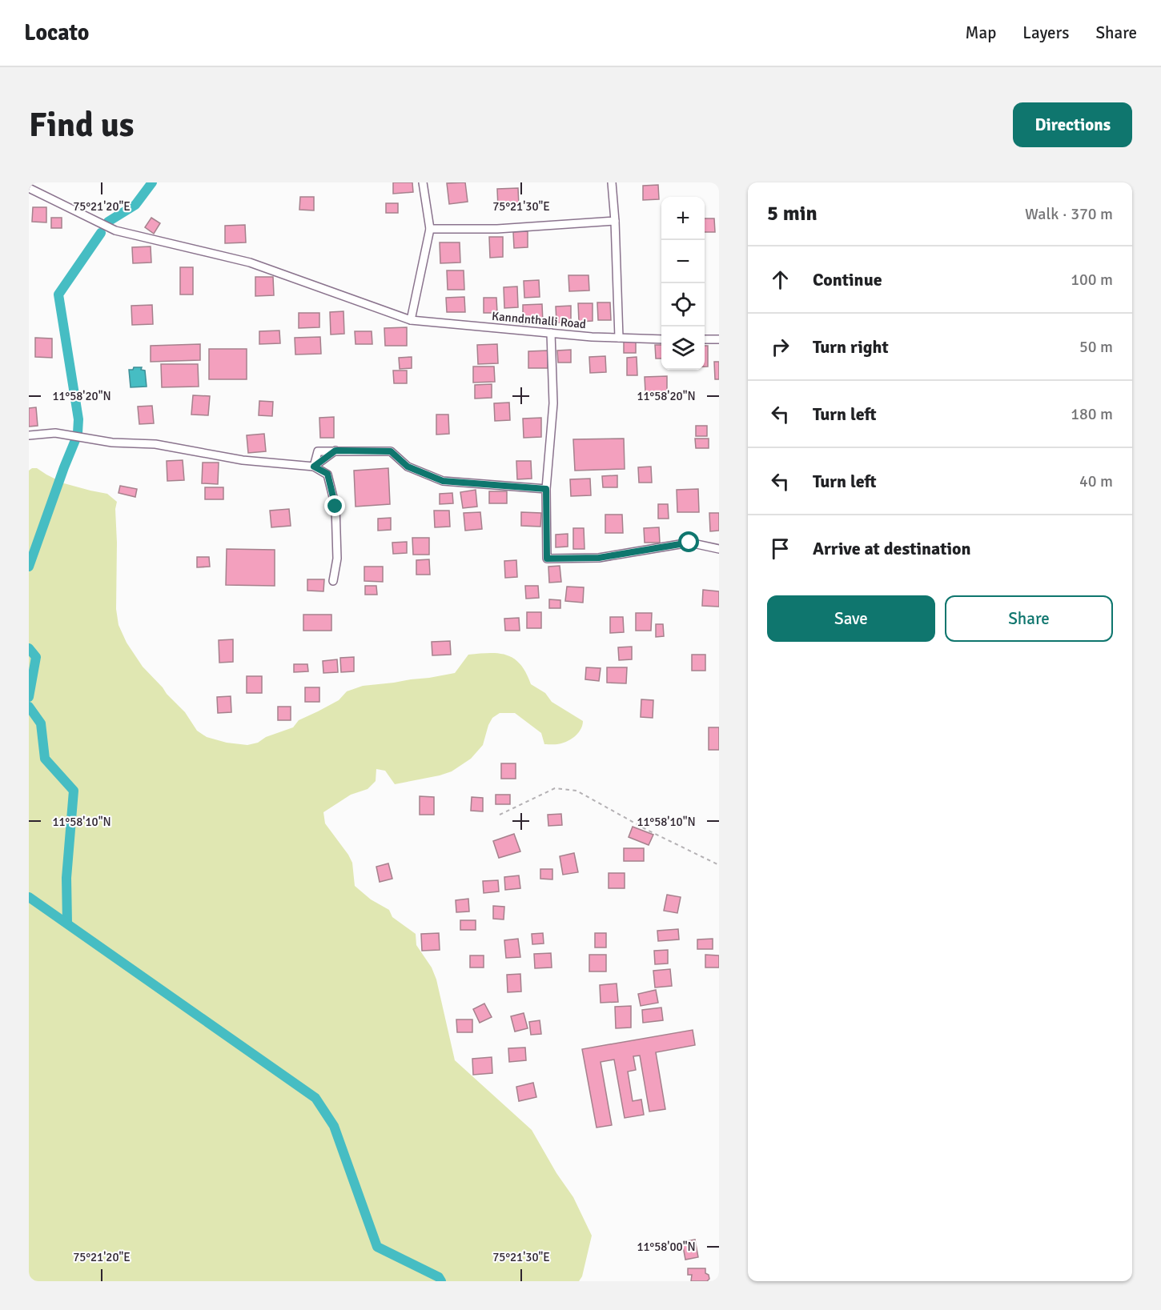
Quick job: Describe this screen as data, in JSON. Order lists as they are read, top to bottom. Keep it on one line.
{"streets":{"street":["Kanndnthalli Road"]},"page":{"header":"Locato","nav":["Map","Layers","Share"],"buttons":["Directions",["Save","Share"]],"title":"Find us","heading":["5 min","Walk · 370 m"],"map_buttons":["+","−"],"list":[["Continue","100 m"],["Turn right","50 m"],["Turn left","180 m"],["Turn left","40 m"],"Arrive at destination"]},"coordinates":["75°21'20\"E","75°21'30\"E","11°58'20\"N","11°58'10\"N","11°58'00\"N"]}
